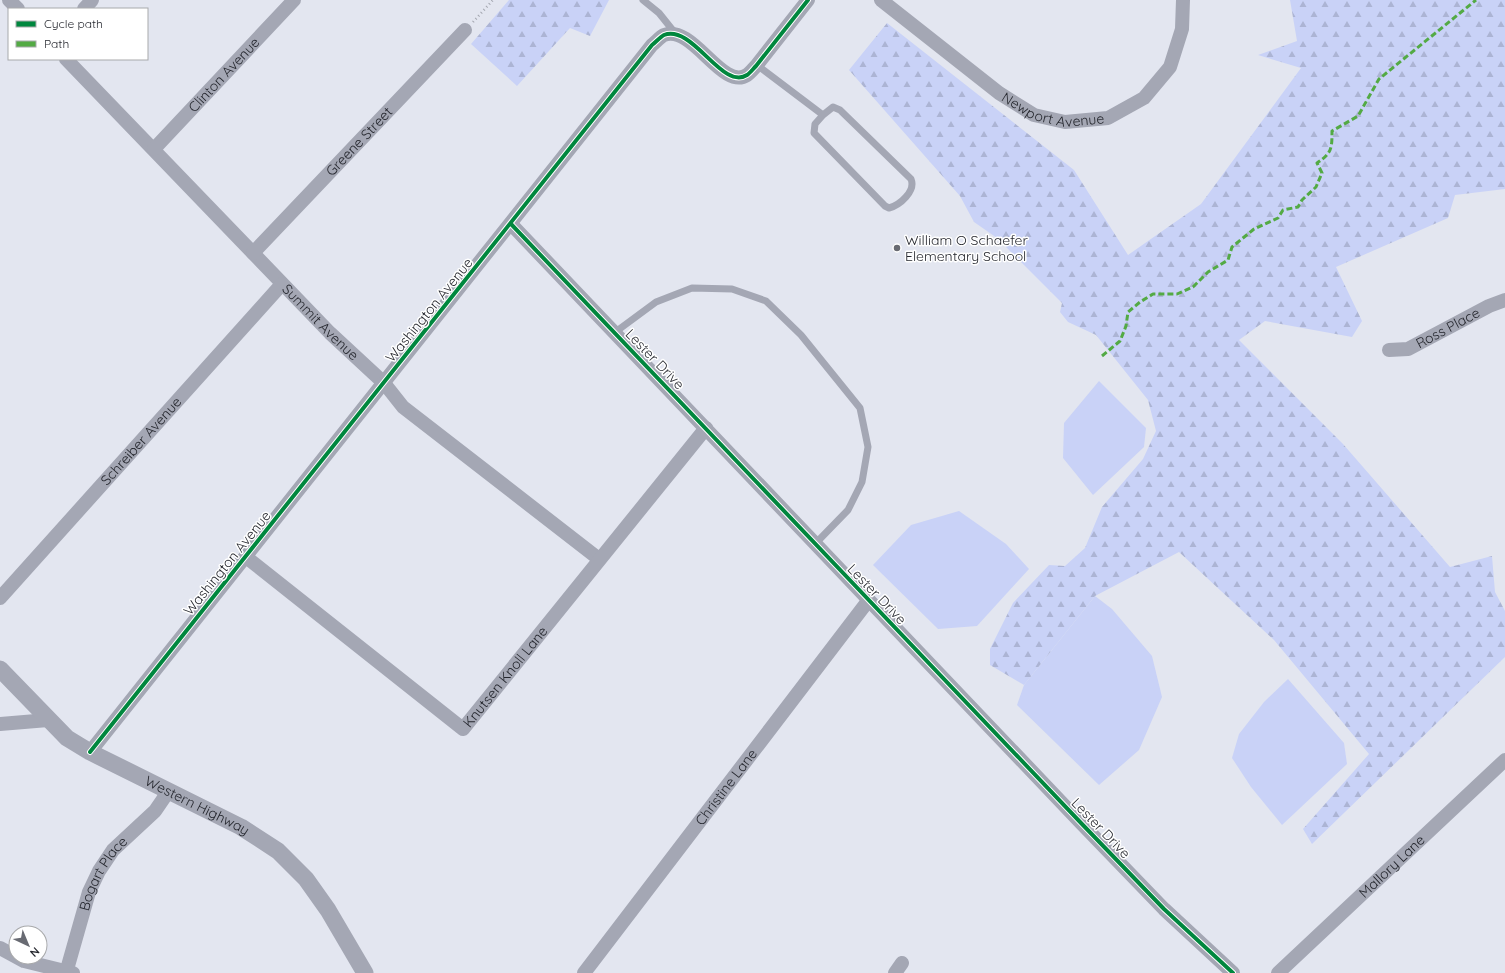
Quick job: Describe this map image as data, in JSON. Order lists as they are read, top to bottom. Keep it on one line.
{"streets":{"street":["Clinton Avenue","Newport Avenue","Greene Street","Washington Avenue","Summit Avenue","Ross Place","Lester Drive","Schreiber Avenue","Knutsen Knoll Lane","Christine Lane","Western Highway","Mallory Lane","Bogart Place"]},"crossings":[["Clinton Avenue","Summit Avenue"],["Greene Street","Summit Avenue"],["Washington Avenue","Summit Avenue"],["Washington Avenue","Lester Drive"],["Washington Avenue","Knutsen Knoll Lane"],["Washington Avenue","Western Highway"],["Summit Avenue","Schreiber Avenue"],["Summit Avenue","Knutsen Knoll Lane"],["Lester Drive","Knutsen Knoll Lane"],["Lester Drive","Christine Lane"],["Western Highway","Bogart Place"]],"places":["William O Schaefer Elementary School"],"legend":["Cycle path","Path"],"north":"bottom right"}
